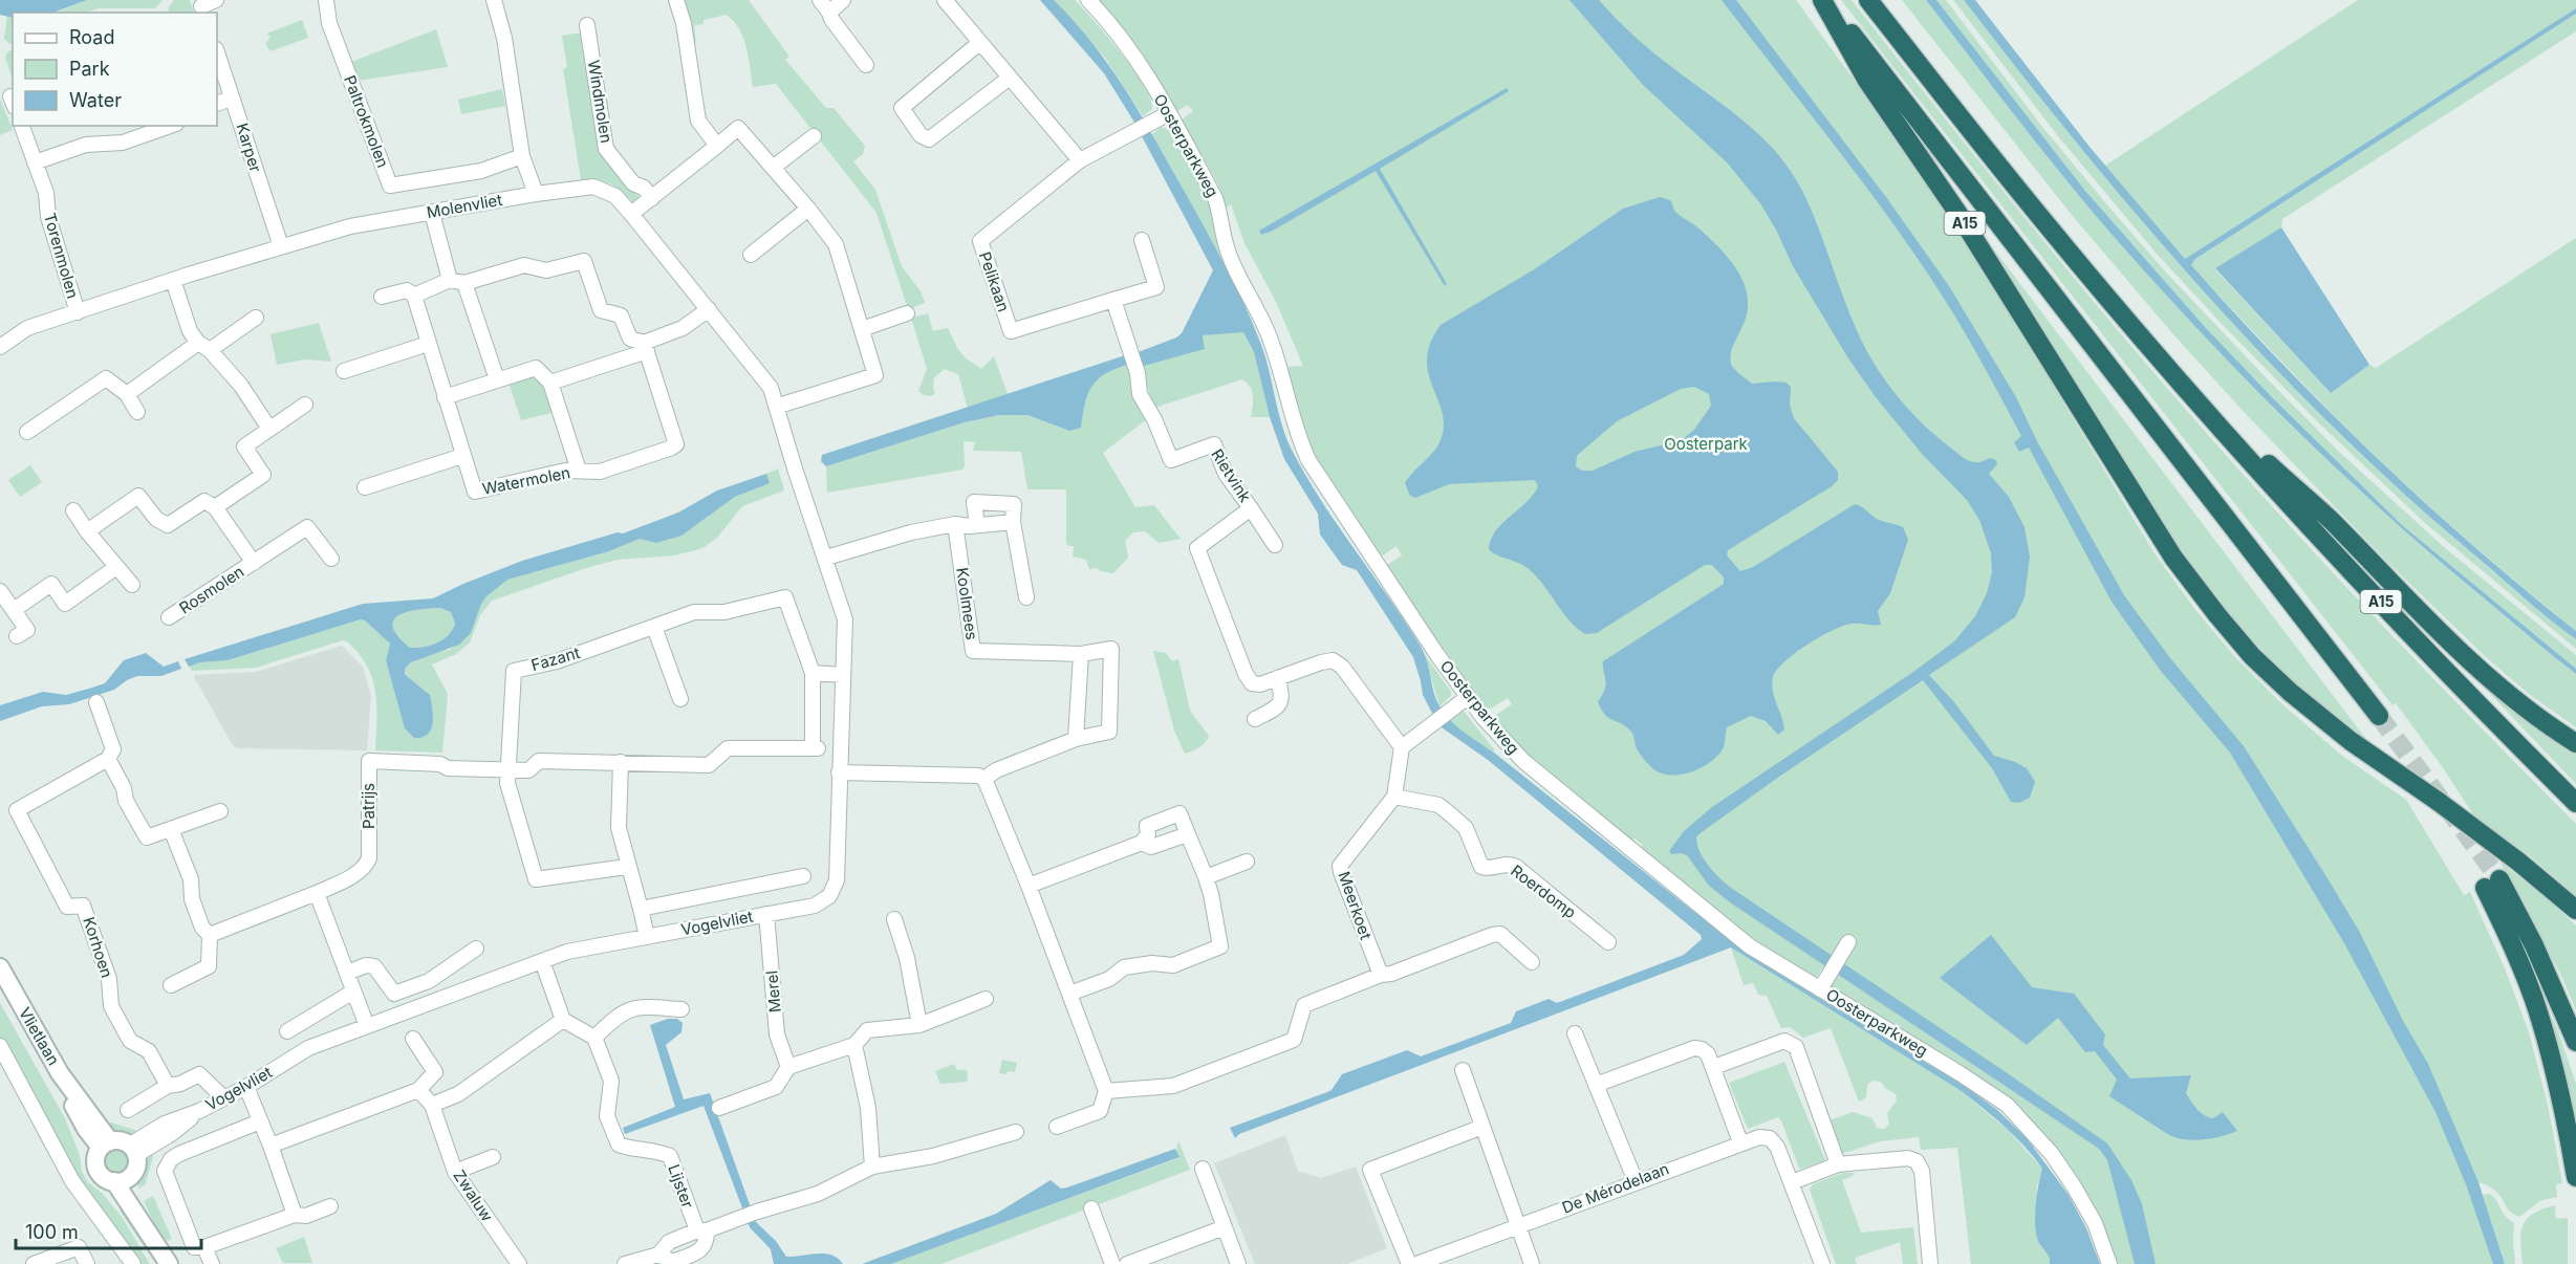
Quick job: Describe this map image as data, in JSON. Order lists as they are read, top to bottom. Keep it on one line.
{"streets":{"highway":["A15"],"street":["Windmolen","Paltrokmolen","Oosterparkweg","Karper","Molenvliet","Torenmolen","Pelikaan","Rietvink","Watermolen","Rosmolen","Koolmees","Fazant","Patrijs","Roerdomp","Meerkoet","Vogelvliet","Korhoen","Merel","Vlietlaan","Lijster","De Mérodelaan","Zwaluw"]},"crossings":[["Oosterparkweg","Pelikaan"],["Karper","Molenvliet"],["Molenvliet","Torenmolen"],["Molenvliet","Vogelvliet"],["Pelikaan","Rietvink"],["Rietvink","Meerkoet"],["Fazant","Patrijs"],["Roerdomp","Meerkoet"],["Vogelvliet","Merel"],["Vogelvliet","Vlietlaan"]],"parks":["Oosterpark"],"legend":["Road","Park","Water"],"scale_bar":"100 m"}
